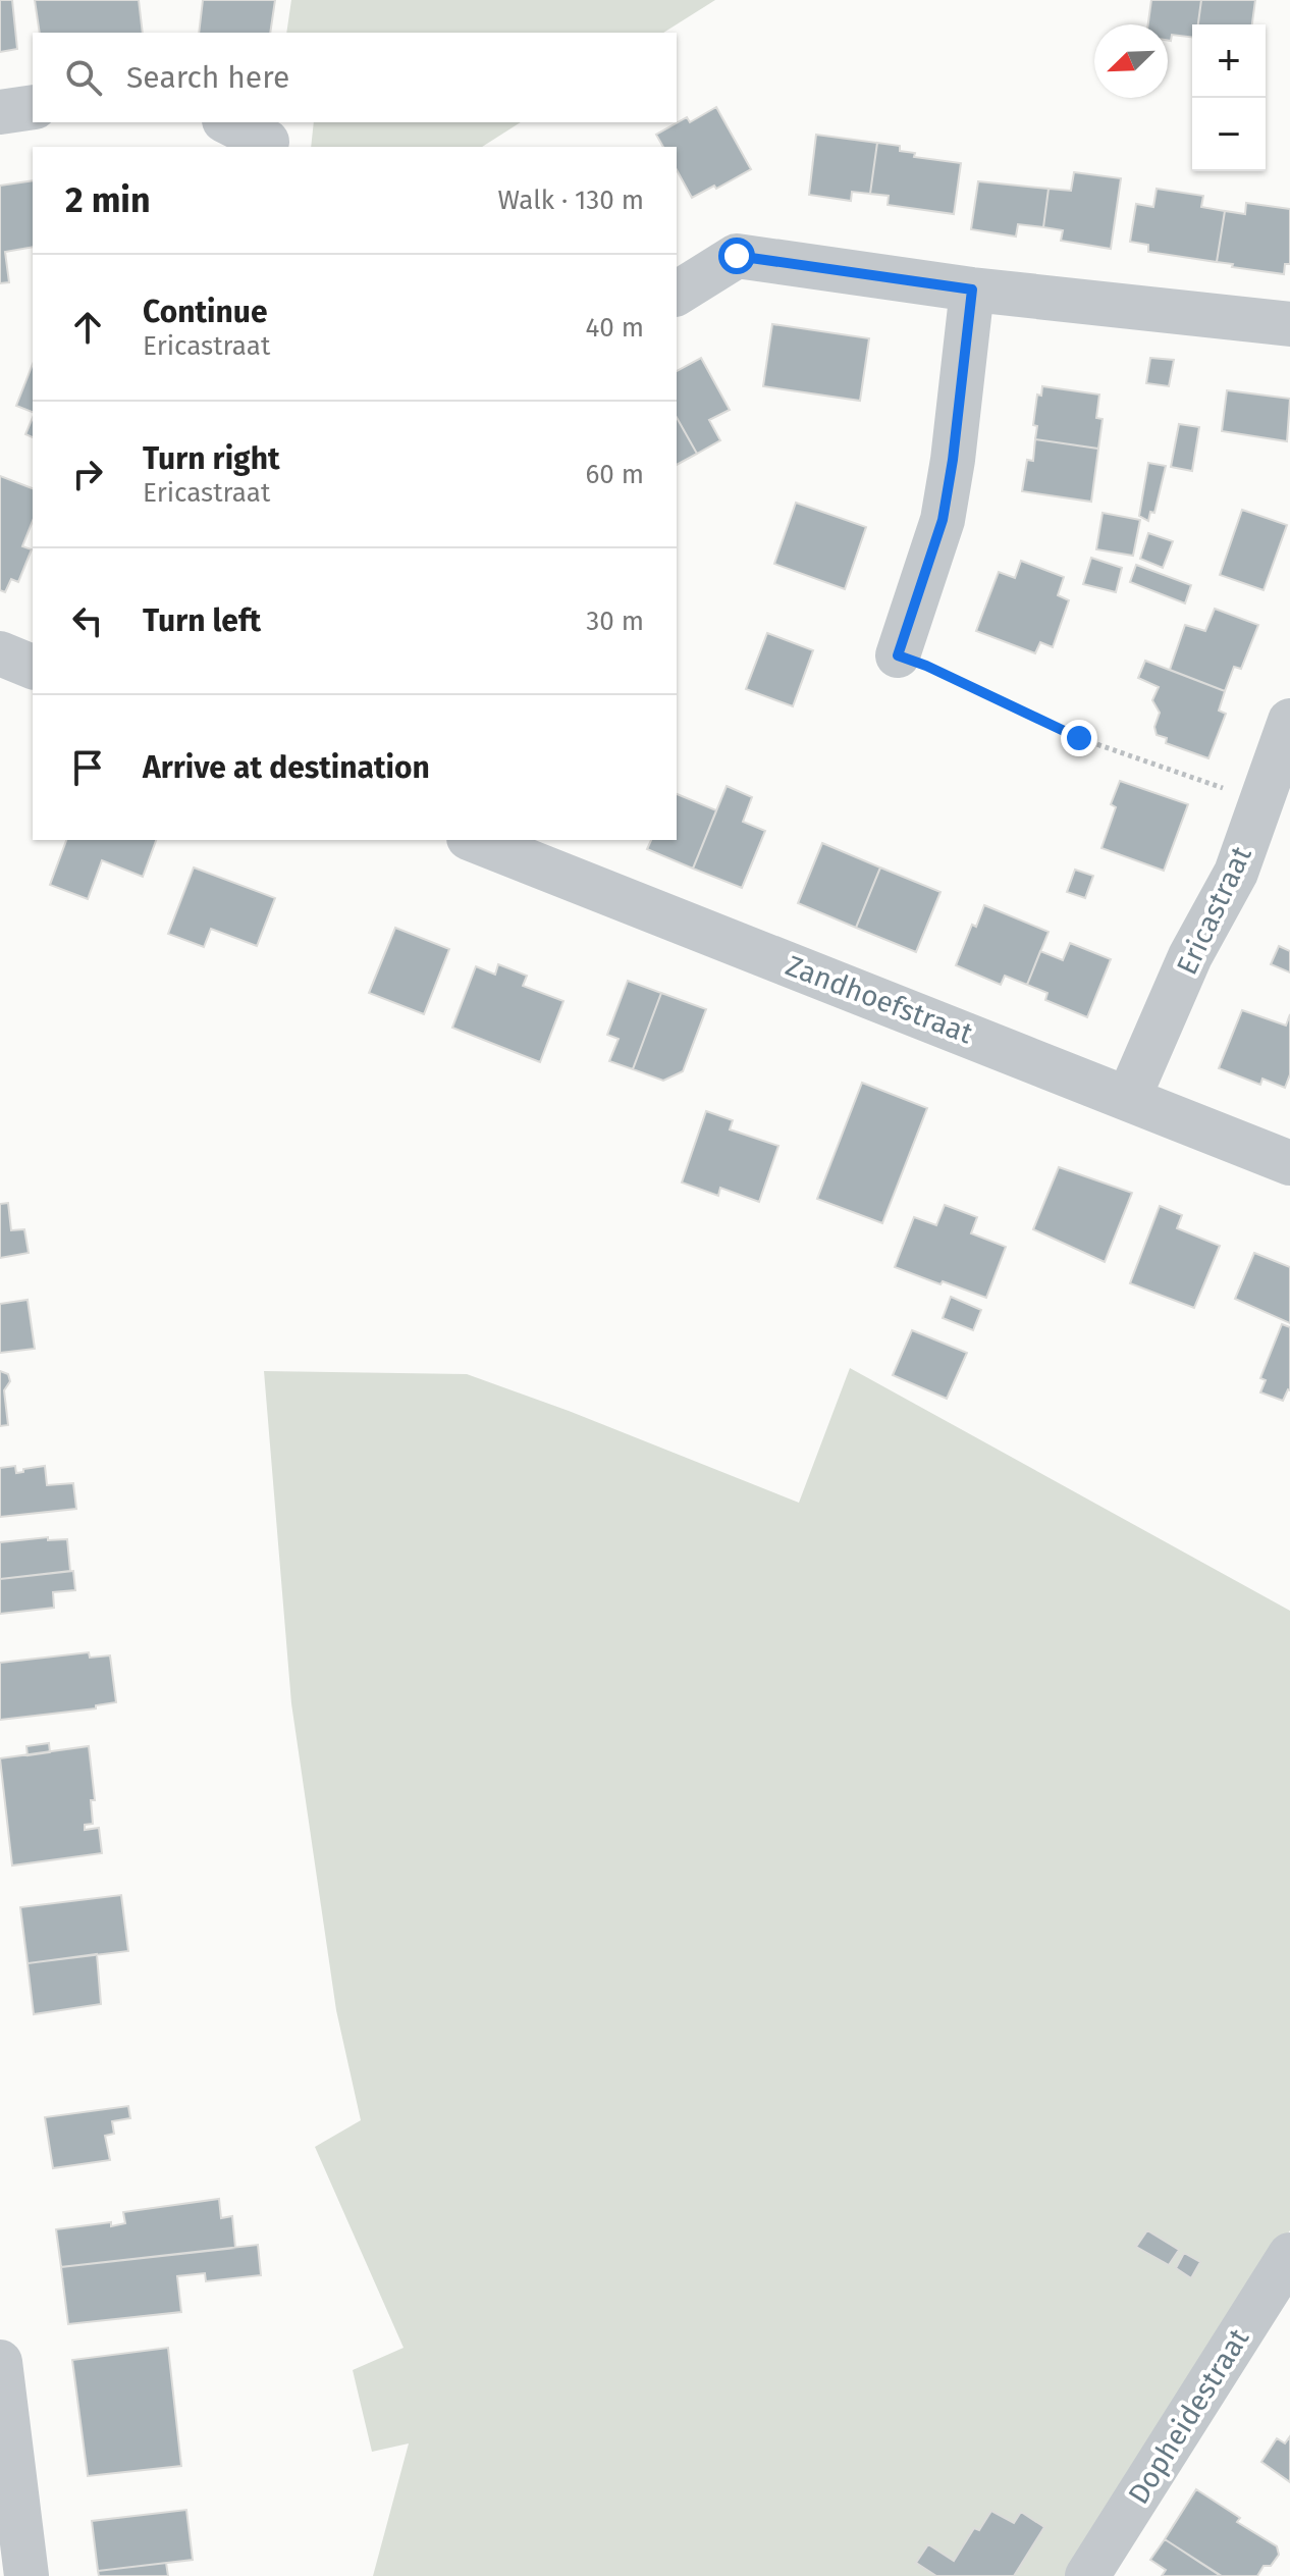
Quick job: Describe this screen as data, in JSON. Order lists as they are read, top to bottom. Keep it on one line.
{"streets":{"street":["Ericastraat","Zandhoefstraat","Dopheidestraat"]},"crossings":[["Ericastraat","Zandhoefstraat"]],"north":"bottom left","page":{"map_buttons":["+","−"],"search":"Search here","heading":["2 min","Walk · 130 m"],"list":[["Continue","Ericastraat","40 m"],["Turn right","Ericastraat","60 m"],["Turn left","30 m"],"Arrive at destination"]}}
